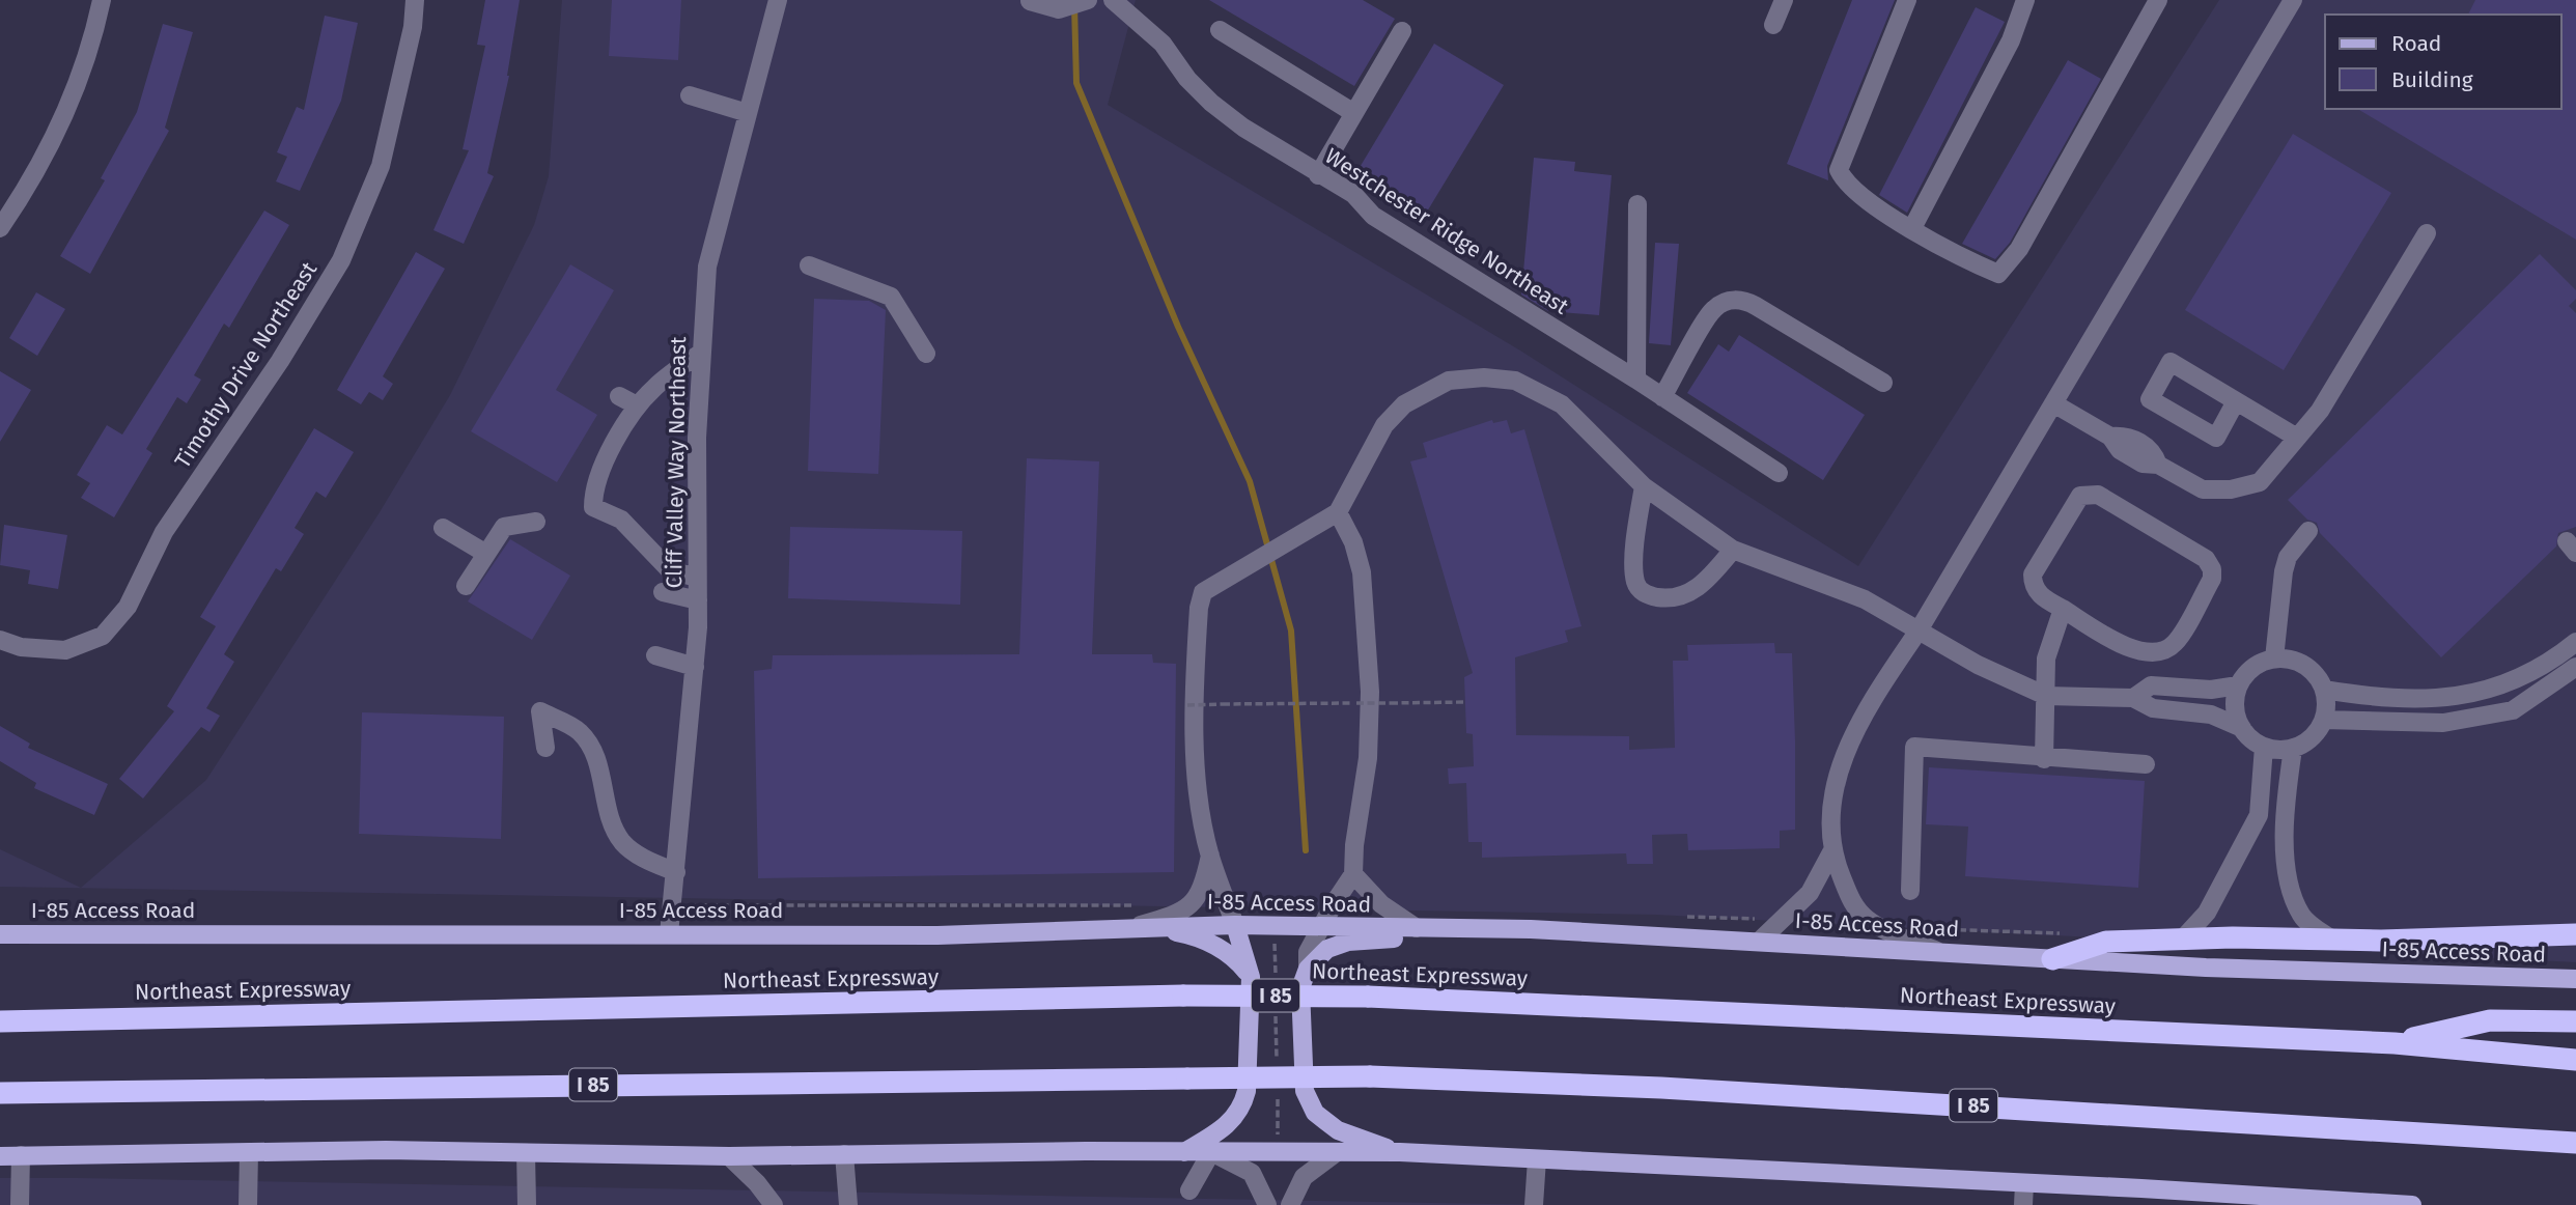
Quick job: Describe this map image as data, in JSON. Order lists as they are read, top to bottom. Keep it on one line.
{"streets":{"highway":["Northeast Expressway","I 85"],"main road":["I-85 Access Road"],"street":["Westchester Ridge Northeast","Timothy Drive Northeast","Cliff Valley Way Northeast"]},"crossings":[["Cliff Valley Way Northeast","I-85 Access Road"]],"legend":["Road","Building"]}
